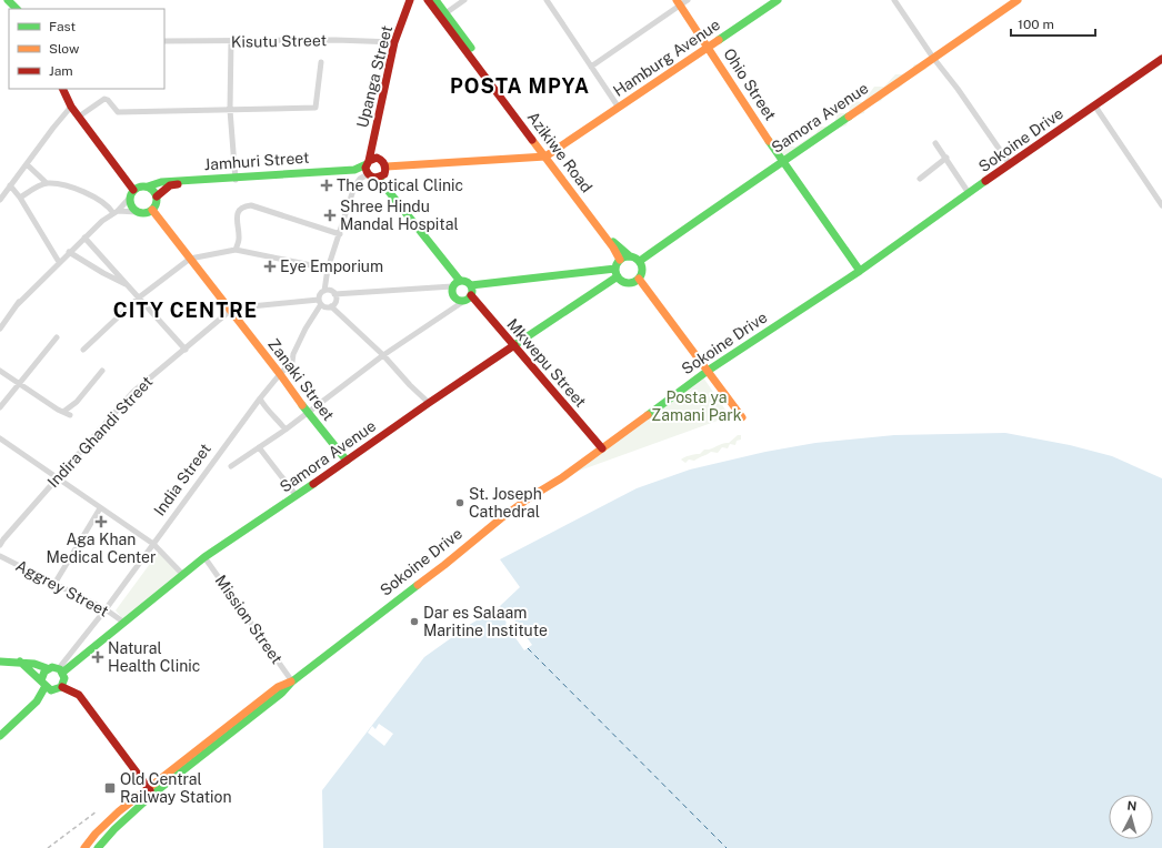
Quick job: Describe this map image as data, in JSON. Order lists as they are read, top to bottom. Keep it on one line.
{"streets":{"street":["Kisutu Street","Hamburg Avenue","Upanga Street","Ohio Street","Samora Avenue","Sokoine Drive","Azikiwe Road","Jamhuri Street","Mkwepu Street","Zanaki Street","Indira Ghandi Street","India Street","Aggrey Street","Mission Street"]},"crossings":[["Kisutu Street","Upanga Street"],["Hamburg Avenue","Ohio Street"],["Hamburg Avenue","Azikiwe Road"],["Upanga Street","Jamhuri Street"],["Ohio Street","Samora Avenue"],["Ohio Street","Sokoine Drive"],["Samora Avenue","Azikiwe Road"],["Samora Avenue","Mkwepu Street"],["Samora Avenue","Zanaki Street"],["Samora Avenue","India Street"],["Samora Avenue","Aggrey Street"],["Samora Avenue","Mission Street"],["Sokoine Drive","Mkwepu Street"],["Sokoine Drive","Mission Street"],["Jamhuri Street","Zanaki Street"],["Zanaki Street","Indira Ghandi Street"],["Zanaki Street","India Street"],["India Street","Aggrey Street"]],"districts":["POSTA MPYA","CITY CENTRE"],"parks":["Posta ya Zamani Park"],"places":{"health":["The Optical Clinic","Shree Hindu Mandal Hospital","Eye Emporium","Aga Khan Medical Center","Natural Health Clinic"],"other":["St. Joseph Cathedral","Dar es Salaam Maritine Institute"],"transit":["Old Central Railway Station"]},"legend":["Fast","Slow","Jam"],"scale_bar":"100 m","north":"top"}
